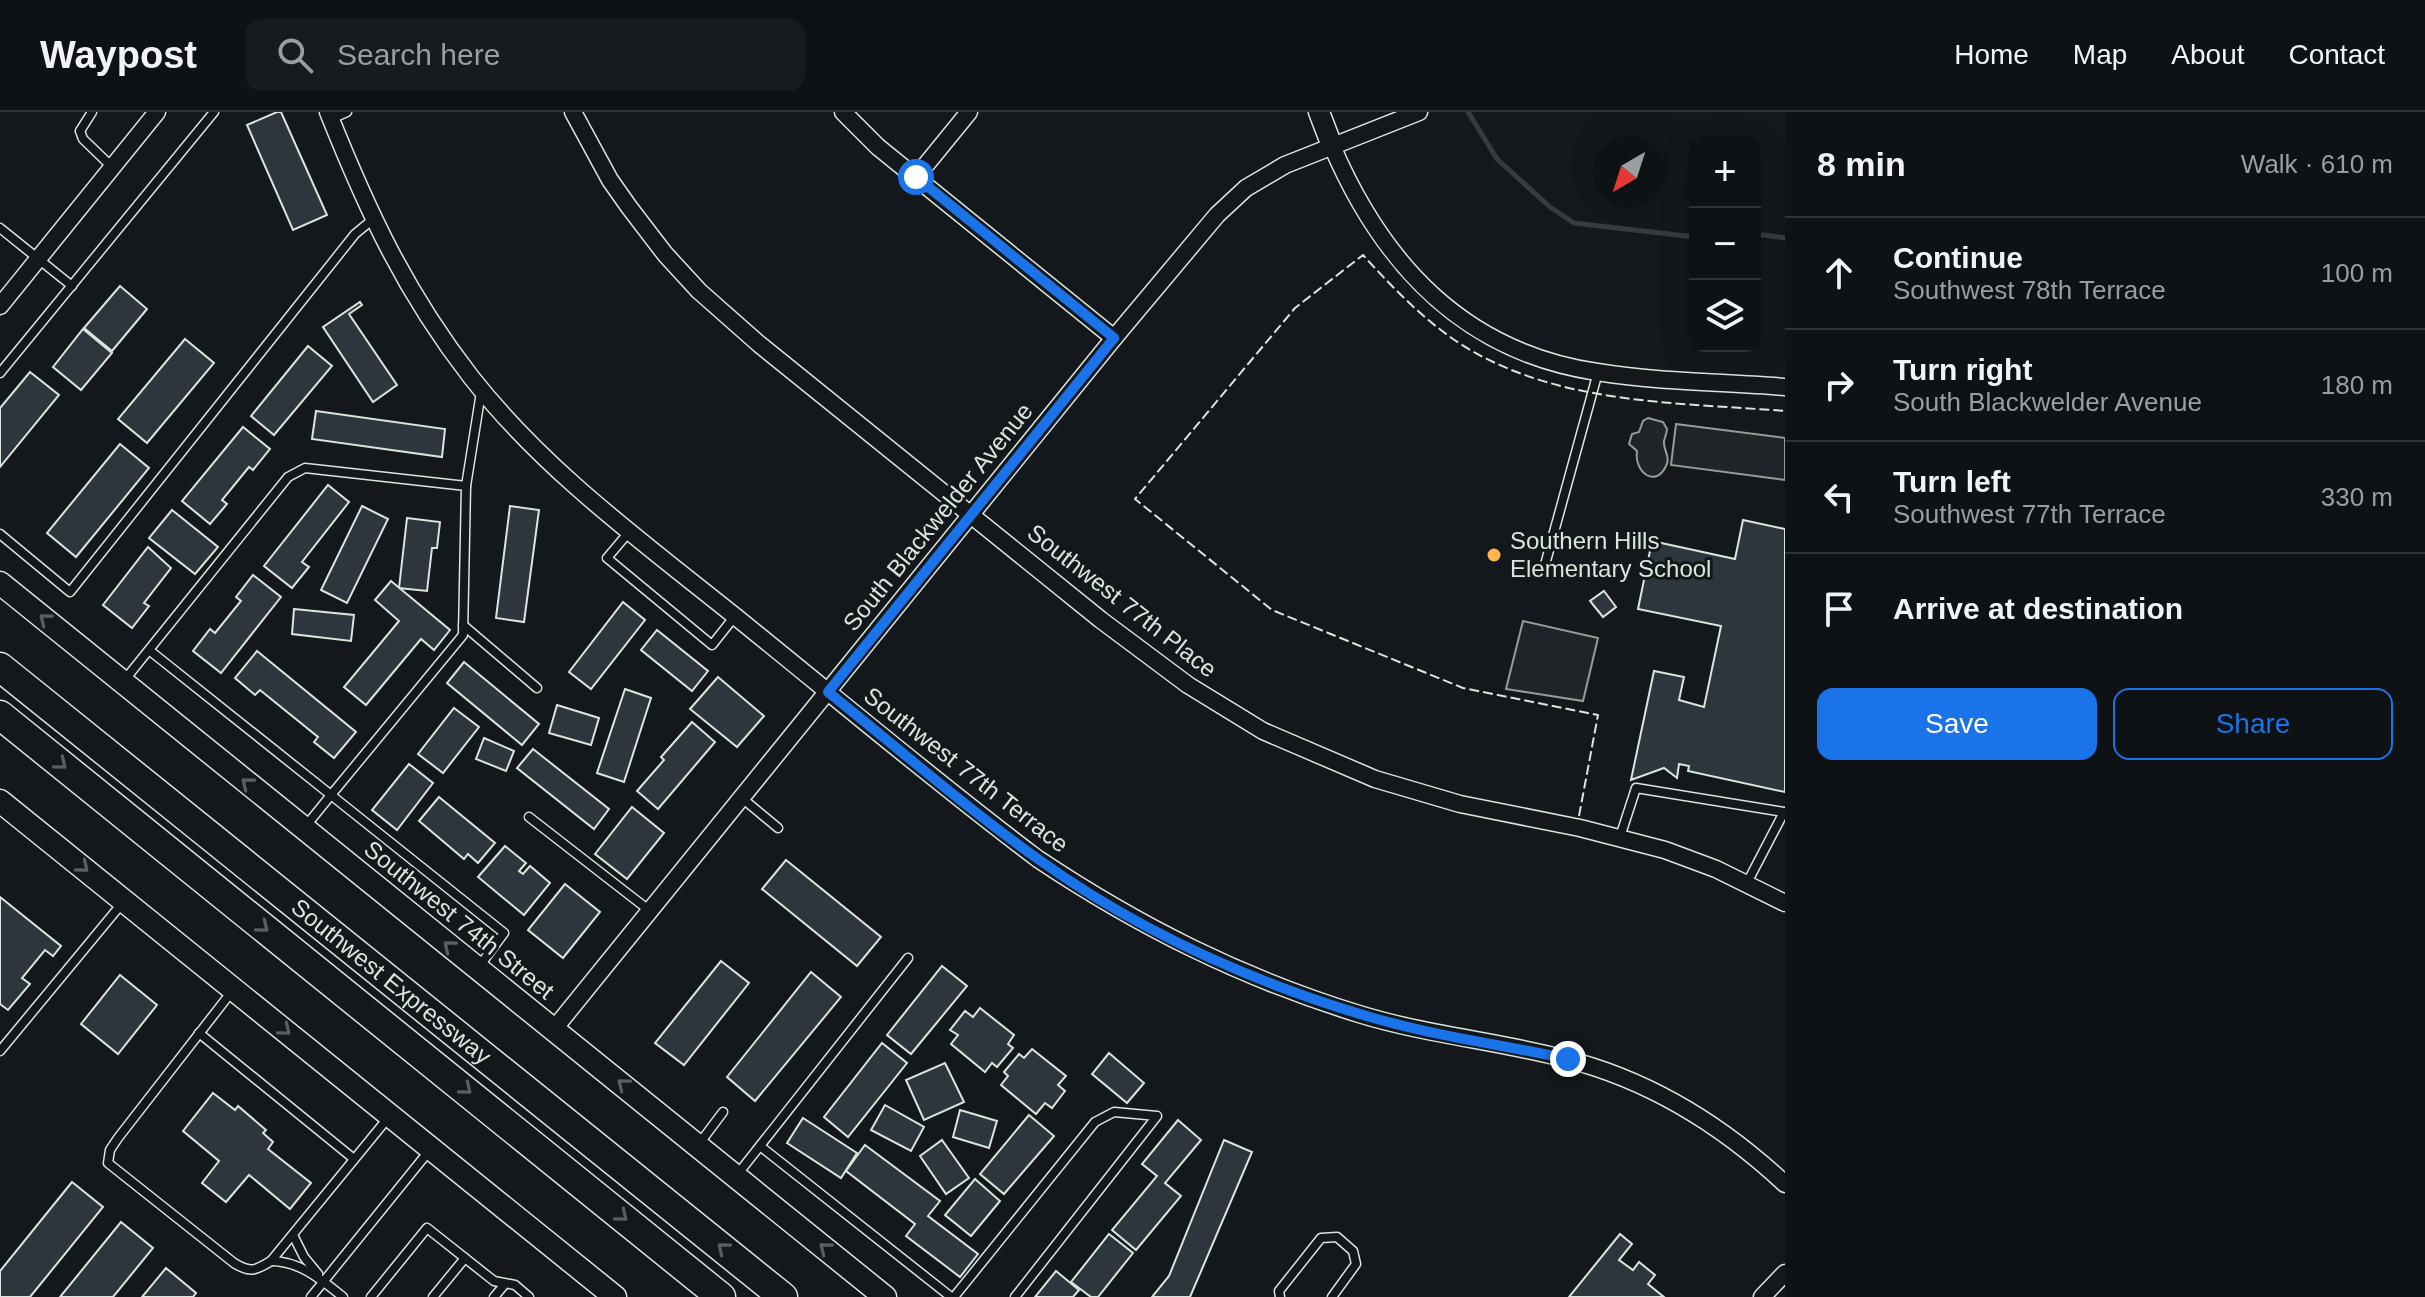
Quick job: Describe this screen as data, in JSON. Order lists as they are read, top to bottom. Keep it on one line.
{"streets":{"highway":["Southwest Expressway"],"main road":["Southwest 74th Street"],"street":["South Blackwelder Avenue","Southwest 77th Place","Southwest 77th Terrace"]},"crossings":[["South Blackwelder Avenue","Southwest 77th Place"],["South Blackwelder Avenue","Southwest 77th Terrace"],["South Blackwelder Avenue","Southwest 74th Street"]],"places":["Southern Hills Elementary School"],"north":"bottom left","page":{"header":"Waypost","search":"Search here","nav":["Home","Map","About","Contact"],"heading":["8 min","Walk · 610 m"],"map_buttons":["+","−"],"list":[["Continue","Southwest 78th Terrace","100 m"],["Turn right","South Blackwelder Avenue","180 m"],["Turn left","Southwest 77th Terrace","330 m"],"Arrive at destination"],"buttons":["Save","Share"]}}
